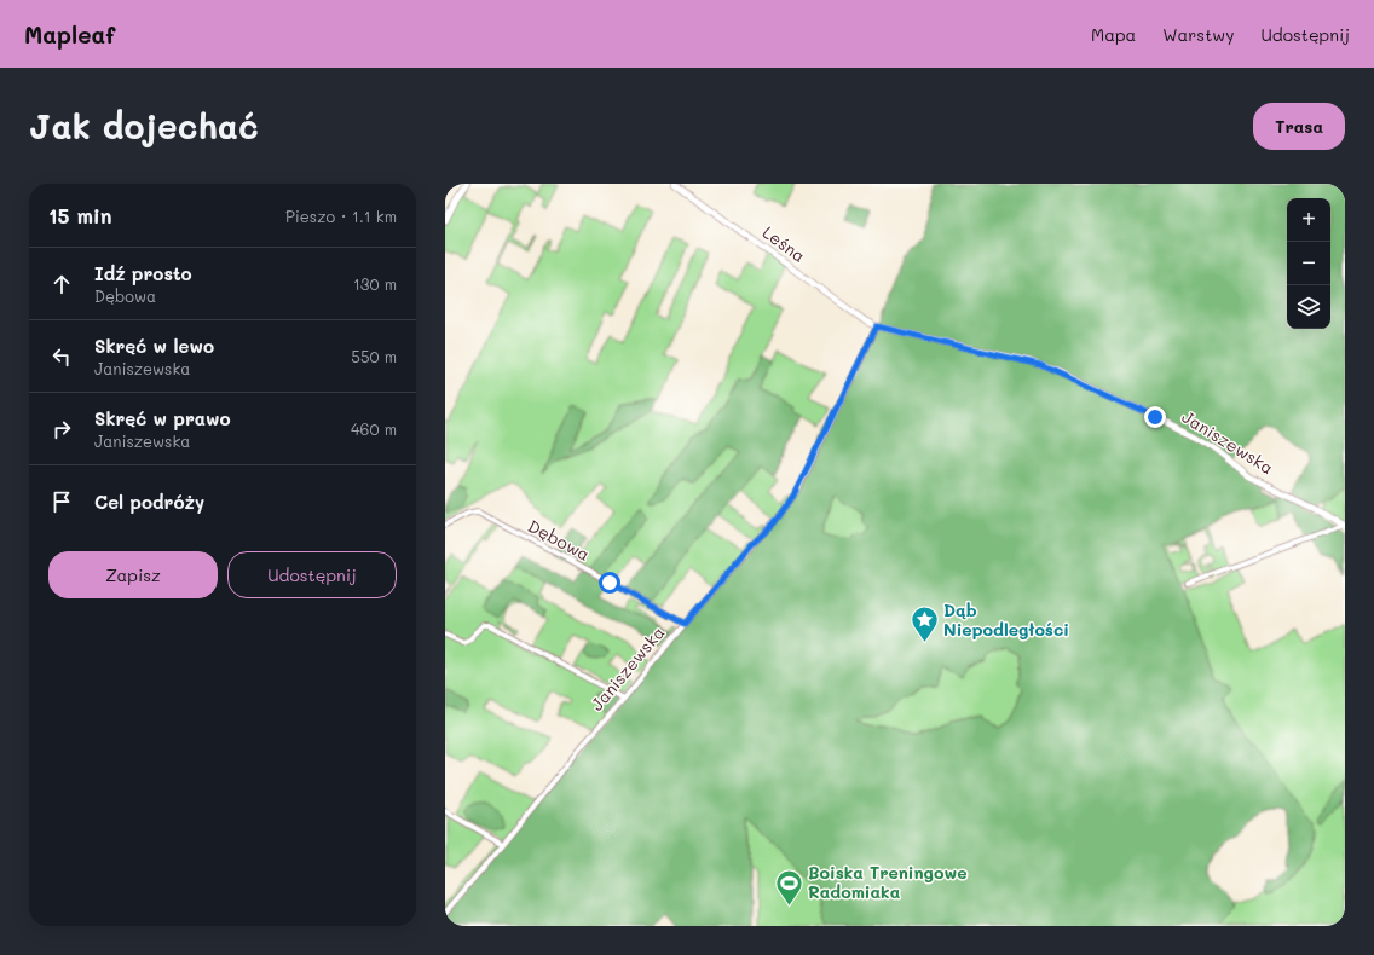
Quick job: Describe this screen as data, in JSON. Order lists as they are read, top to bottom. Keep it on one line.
{"streets":{"street":["Leśna","Janiszewska","Dębowa"]},"crossings":[["Leśna","Janiszewska"],["Janiszewska","Dębowa"]],"places":{"place":["Dąb Niepodległości"],"sports":["Boiska Treningowe Radomiaka"]},"page":{"header":"Mapleaf","nav":["Mapa","Warstwy","Udostępnij"],"buttons":["Trasa",["Zapisz","Udostępnij"]],"title":"Jak dojechać","heading":["15 min","Pieszo · 1.1 km"],"map_buttons":["+","−"],"list":[["Idź prosto","Dębowa","130 m"],["Skręć w lewo","Janiszewska","550 m"],["Skręć w prawo","Janiszewska","460 m"],"Cel podróży"]}}
